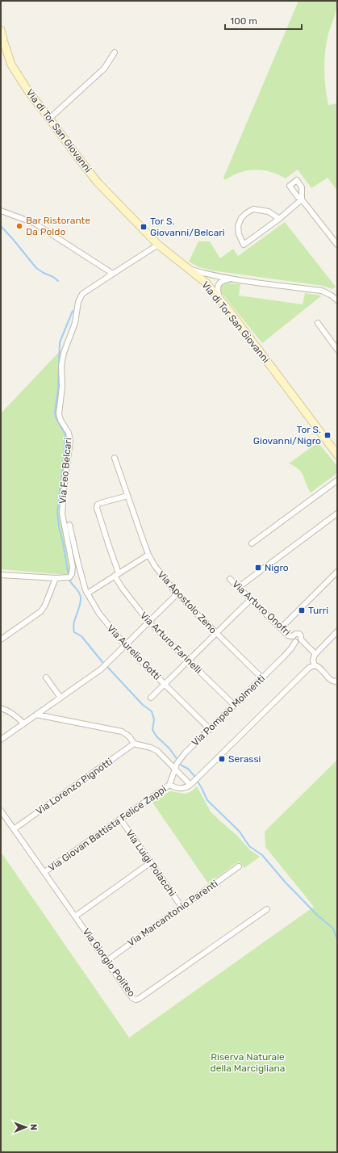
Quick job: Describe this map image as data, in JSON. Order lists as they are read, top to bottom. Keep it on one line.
{"streets":{"street":["Via di Tor San Giovanni","Via Feo Belcari","Via Apostolo Zeno","Via Arturo Onofri","Via Arturo Farinelli","Via Aurelio Gotti","Via Pompeo Molmenti","Via Lorenzo Pignotti","Via Giovan Battista Felice Zappi","Via Luigi Polacchi","Via Marcantonio Parenti","Via Giorgio Politeo"]},"crossings":[["Via di Tor San Giovanni","Via Feo Belcari"],["Via Apostolo Zeno","Via Arturo Farinelli"],["Via Apostolo Zeno","Via Pompeo Molmenti"],["Via Arturo Onofri","Via Pompeo Molmenti"],["Via Arturo Farinelli","Via Pompeo Molmenti"],["Via Aurelio Gotti","Via Pompeo Molmenti"],["Via Pompeo Molmenti","Via Giovan Battista Felice Zappi"],["Via Lorenzo Pignotti","Via Giorgio Politeo"],["Via Giovan Battista Felice Zappi","Via Luigi Polacchi"],["Via Giovan Battista Felice Zappi","Via Giorgio Politeo"],["Via Luigi Polacchi","Via Marcantonio Parenti"],["Via Marcantonio Parenti","Via Giorgio Politeo"]],"parks":["Riserva Naturale della Marcigliana"],"places":{"other":["Bar Ristorante Da Poldo"],"transit":["Tor S. Giovanni/Belcari","Tor S. Giovanni/Nigro","Nigro","Turri","Serassi"]},"scale_bar":"100 m","north":"right"}
